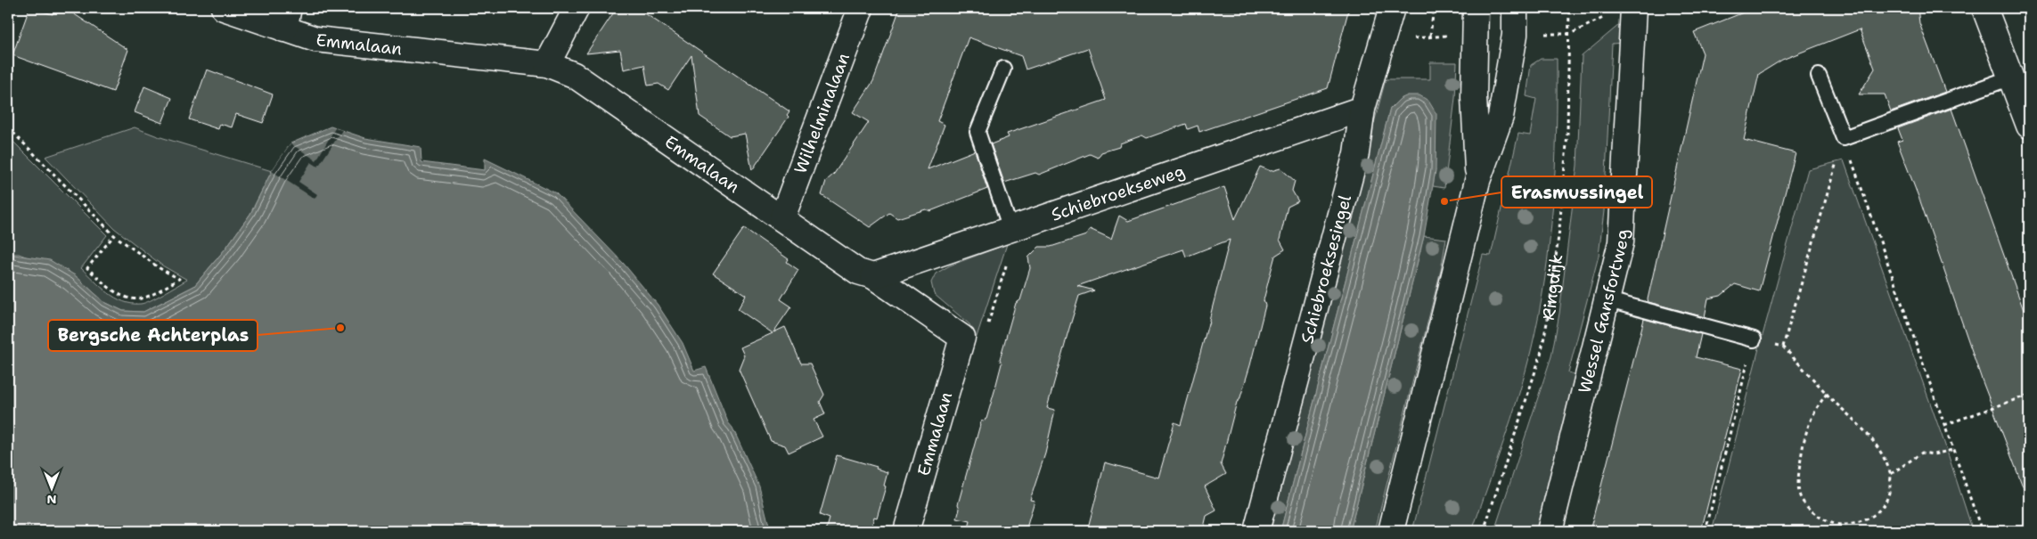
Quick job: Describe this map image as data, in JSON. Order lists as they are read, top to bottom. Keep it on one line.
{"streets":{"street":["Emmalaan","Wilhelminalaan","Schiebroekseweg","Schiebroeksesingel","Wessel Gansfortweg"],"path":["Ringdijk"]},"crossings":[["Emmalaan","Wilhelminalaan"],["Emmalaan","Schiebroekseweg"],["Schiebroekseweg","Schiebroeksesingel"]],"places":["Erasmussingel","Bergsche Achterplas"],"north":"bottom"}
